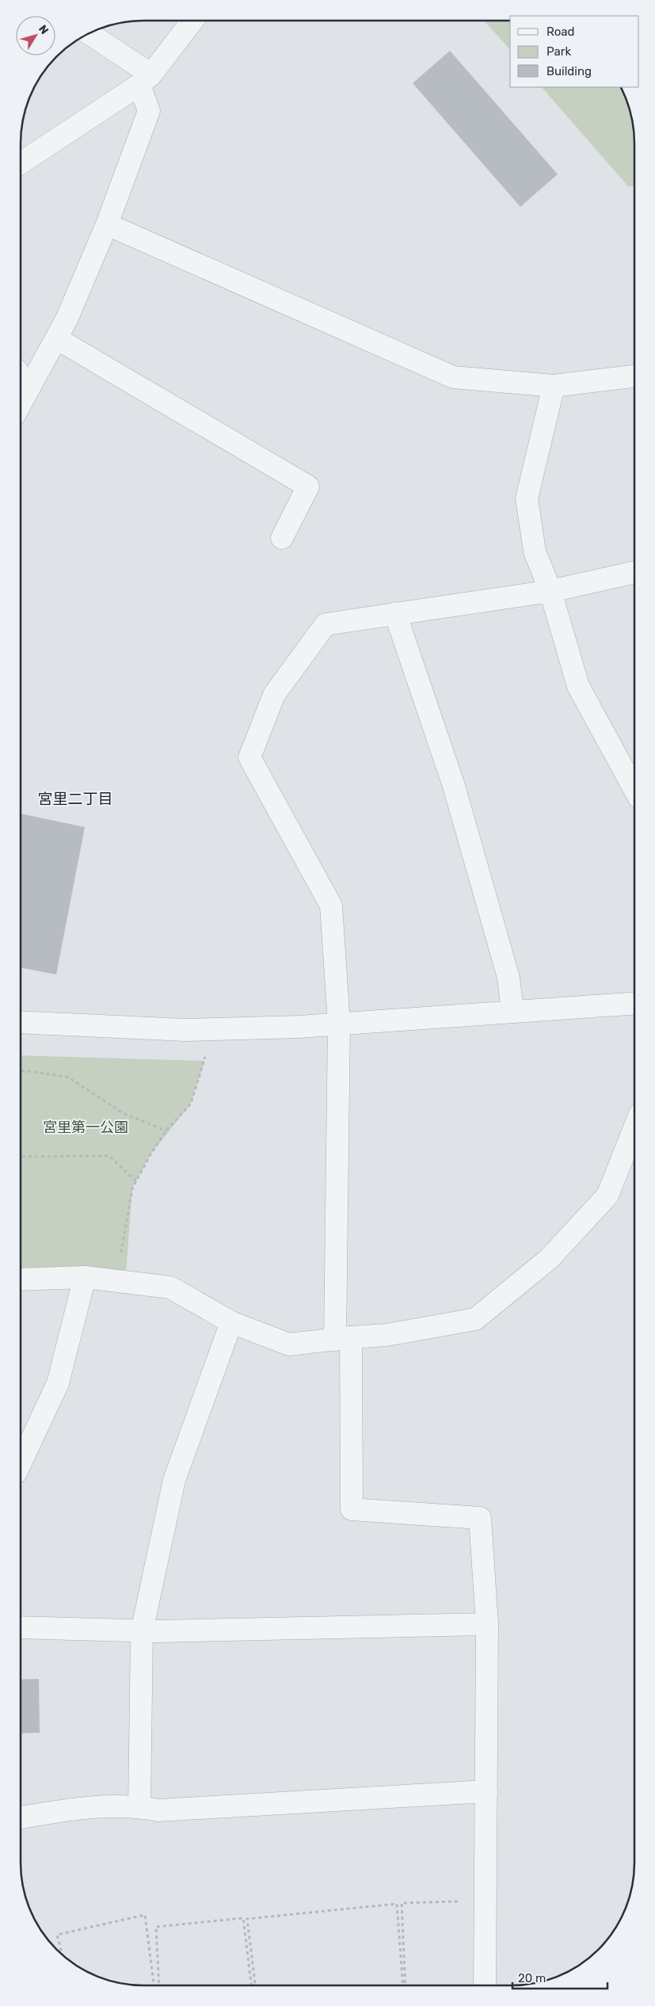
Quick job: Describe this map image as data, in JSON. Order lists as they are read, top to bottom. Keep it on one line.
{"districts":["宮里二丁目"],"parks":["宮里第一公園"],"legend":["Road","Park","Building"],"scale_bar":"20 m","north":"top right"}
